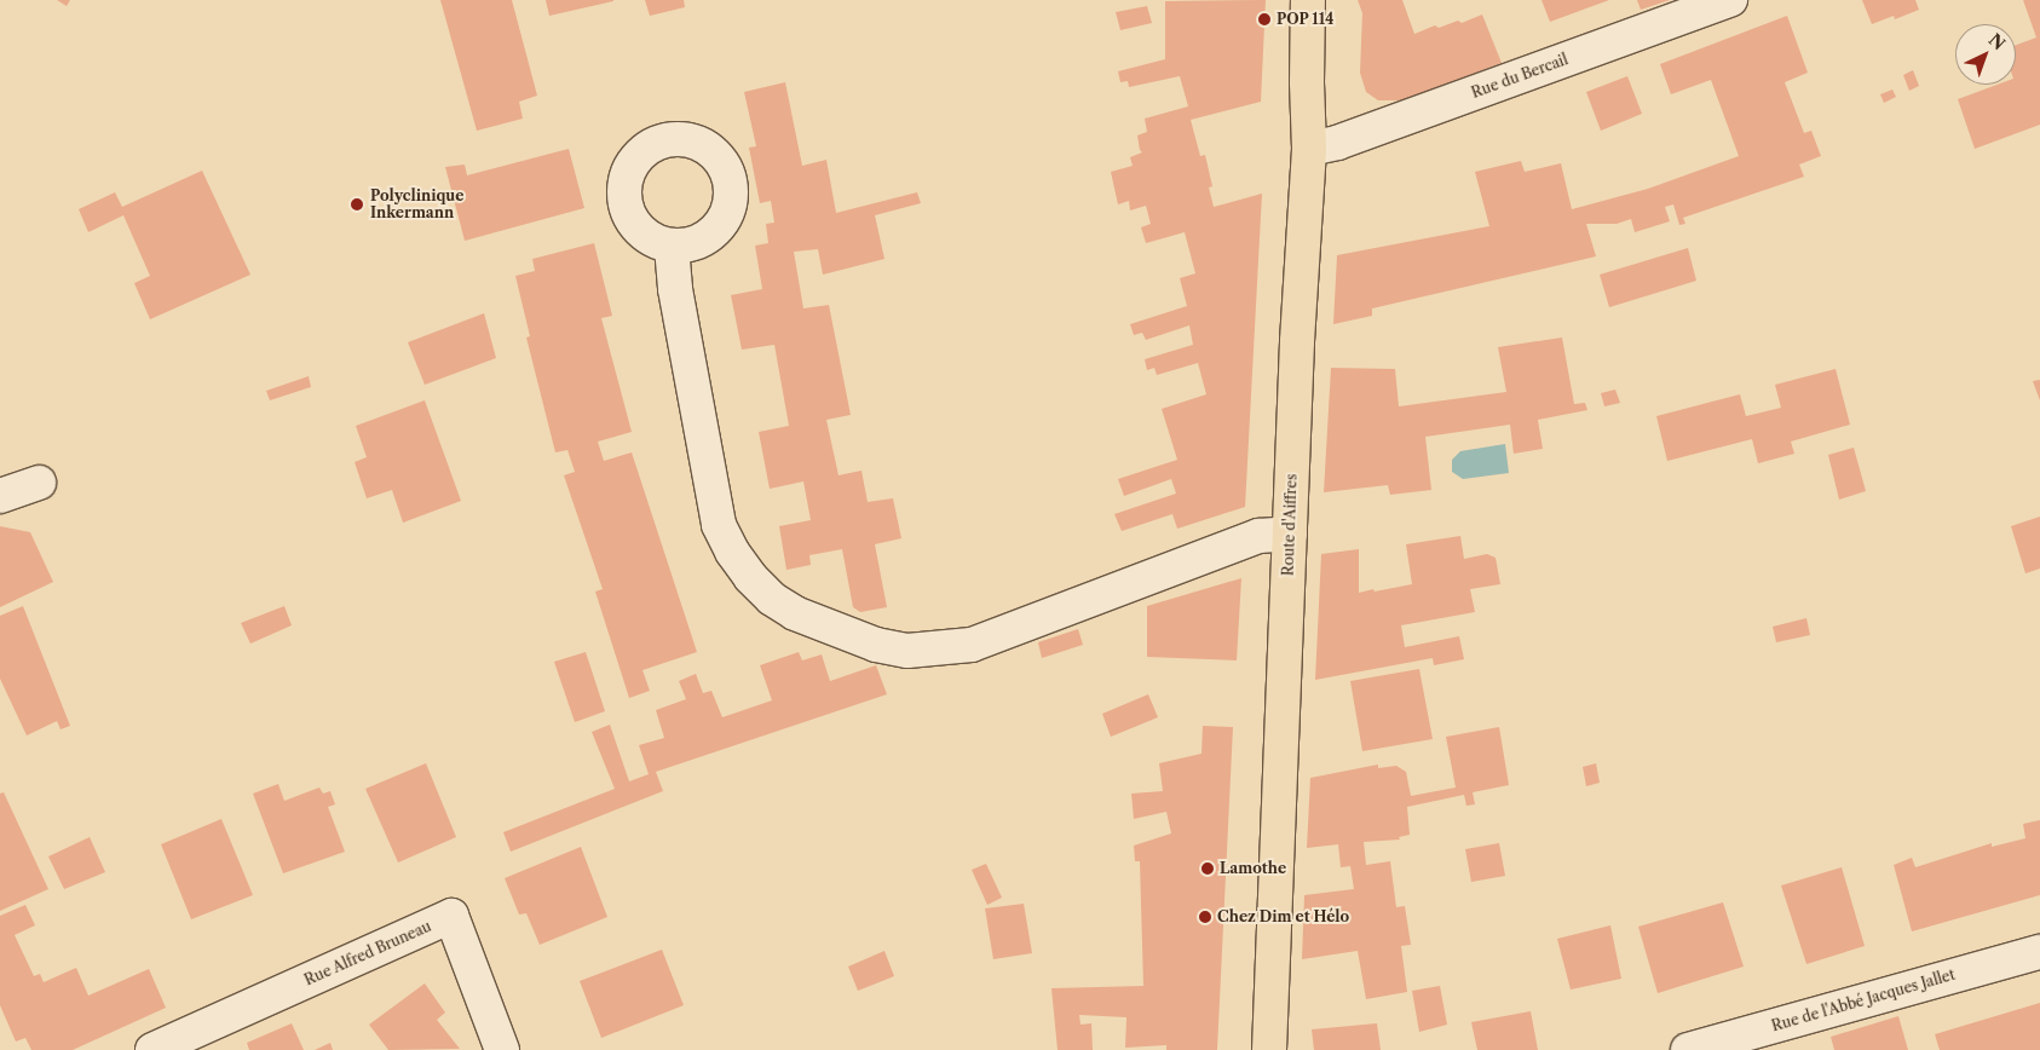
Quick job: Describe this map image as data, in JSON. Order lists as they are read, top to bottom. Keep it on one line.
{"streets":{"main road":["Route d'Aiffres"],"street":["Rue du Bercail","Rue Alfred Bruneau","Rue de l'Abbé Jacques Jallet"]},"crossings":[["Rue du Bercail","Route d'Aiffres"]],"places":["POP 114","Polyclinique Inkermann","Lamothe","Chez Dim et Hélo"],"north":"top right"}
